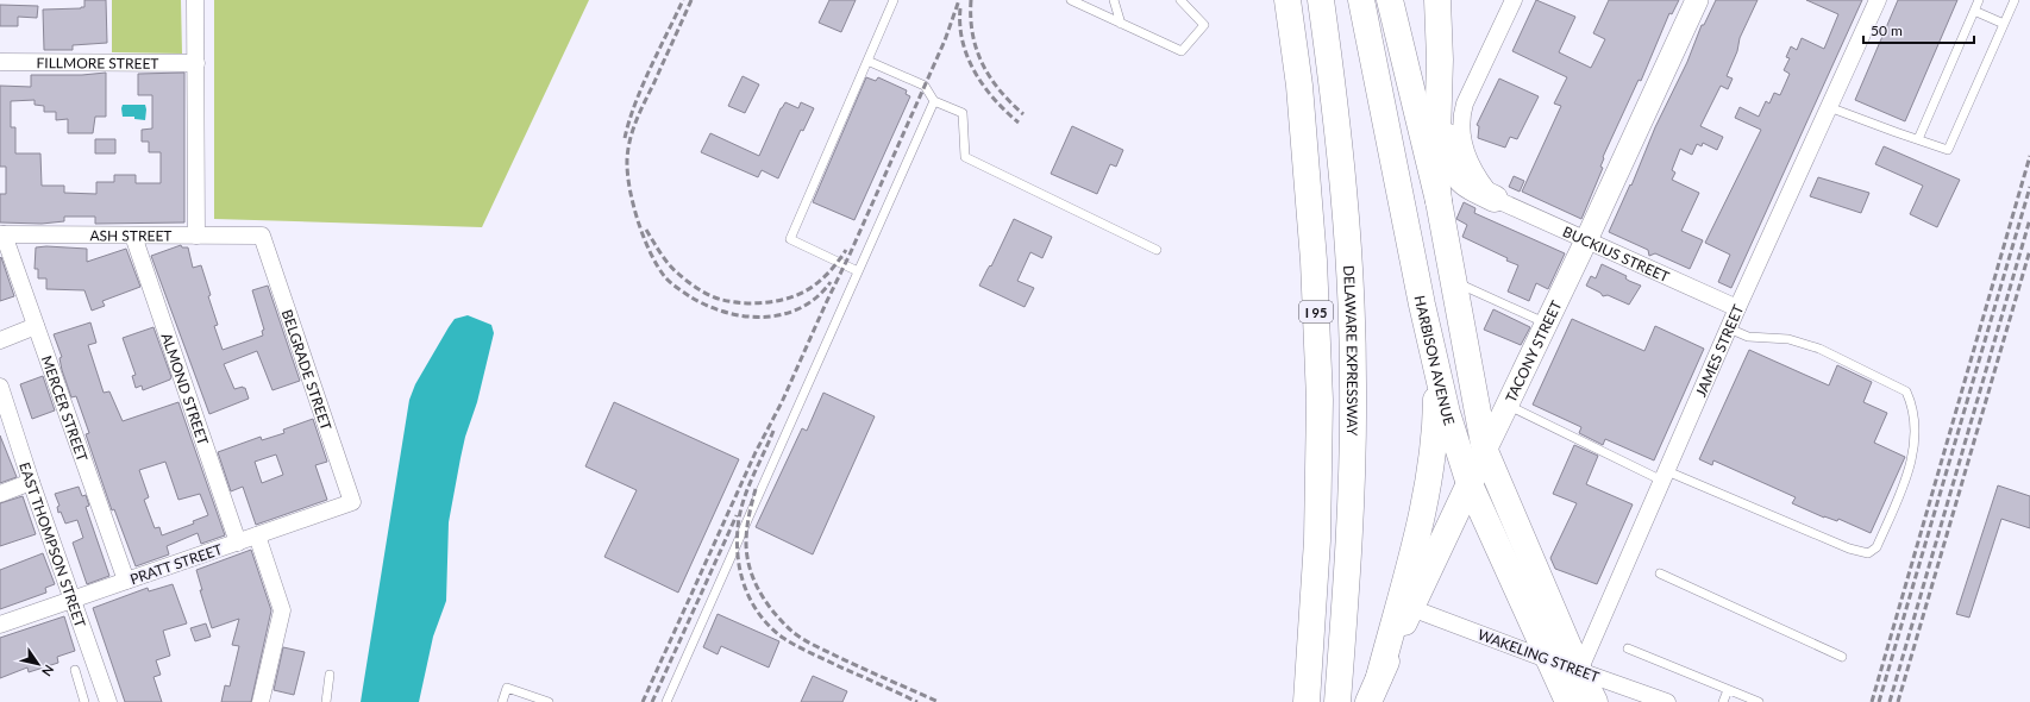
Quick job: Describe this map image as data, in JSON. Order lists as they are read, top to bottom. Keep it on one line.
{"streets":{"main road":["I 95","JAMES STREET","DELAWARE EXPRESSWAY","TACONY STREET","HARBISON AVENUE"],"street":["FILLMORE STREET","ASH STREET","BUCKIUS STREET","BELGRADE STREET","ALMOND STREET","MERCER STREET","EAST THOMPSON STREET","PRATT STREET","WAKELING STREET"]},"crossings":[["ASH STREET","BELGRADE STREET"],["ASH STREET","ALMOND STREET"],["ASH STREET","MERCER STREET"],["BUCKIUS STREET","JAMES STREET"],["BUCKIUS STREET","TACONY STREET"],["JAMES STREET","HARBISON AVENUE"],["JAMES STREET","WAKELING STREET"],["TACONY STREET","HARBISON AVENUE"],["TACONY STREET","WAKELING STREET"],["HARBISON AVENUE","WAKELING STREET"],["BELGRADE STREET","PRATT STREET"],["ALMOND STREET","PRATT STREET"],["MERCER STREET","PRATT STREET"],["EAST THOMPSON STREET","PRATT STREET"]],"scale_bar":"50 m","north":"bottom right"}
